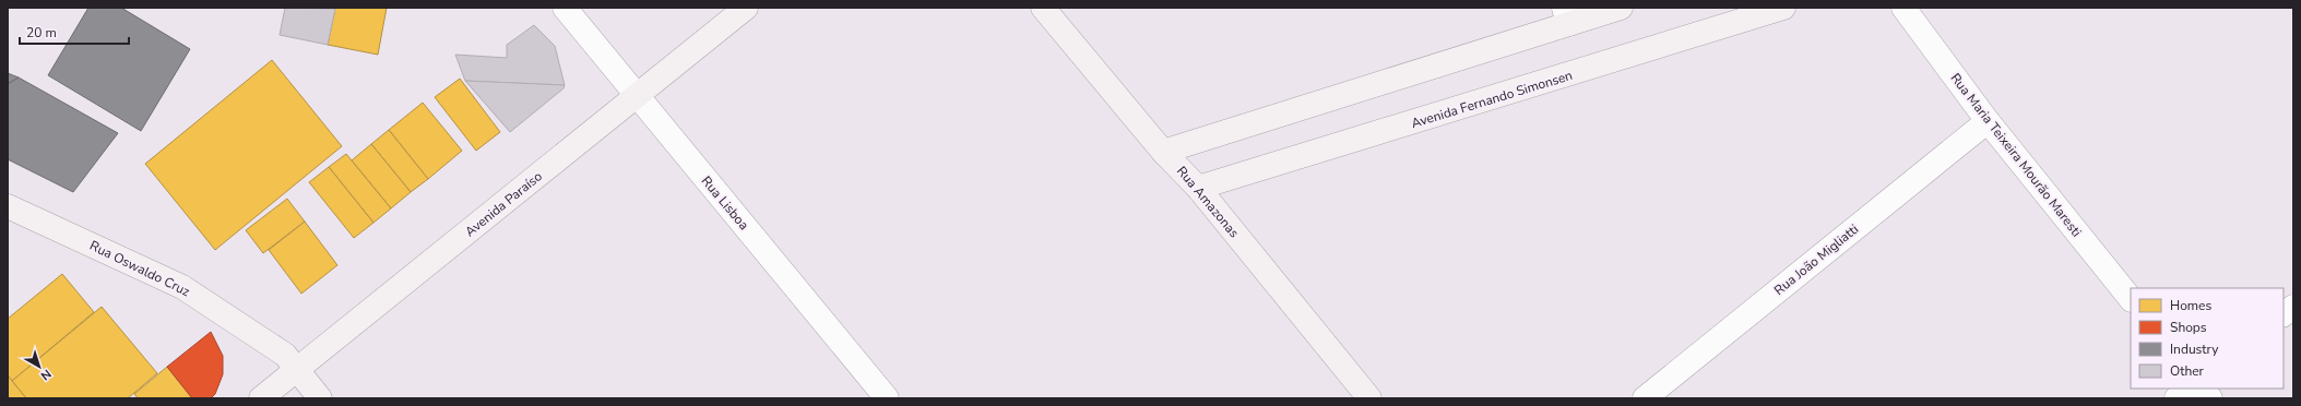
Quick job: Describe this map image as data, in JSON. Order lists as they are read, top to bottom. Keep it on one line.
{"streets":{"main road":["Avenida Fernando Simonsen","Rua Amazonas","Avenida Paraíso","Rua Oswaldo Cruz"],"street":["Rua Maria Teixeira Mourão Maresti","Rua Lisboa","Rua João Migliatti"]},"crossings":[["Avenida Fernando Simonsen","Rua Amazonas"],["Rua Maria Teixeira Mourão Maresti","Rua João Migliatti"],["Rua Lisboa","Avenida Paraíso"],["Avenida Paraíso","Rua Oswaldo Cruz"]],"legend":["Homes","Shops","Industry","Other"],"scale_bar":"20 m","north":"bottom right"}
